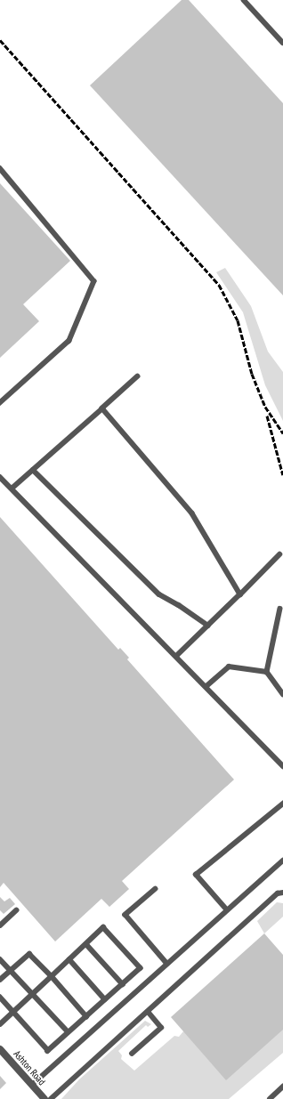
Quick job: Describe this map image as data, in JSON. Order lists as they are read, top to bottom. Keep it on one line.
{"streets":{"street":["Ashton Road"]}}
